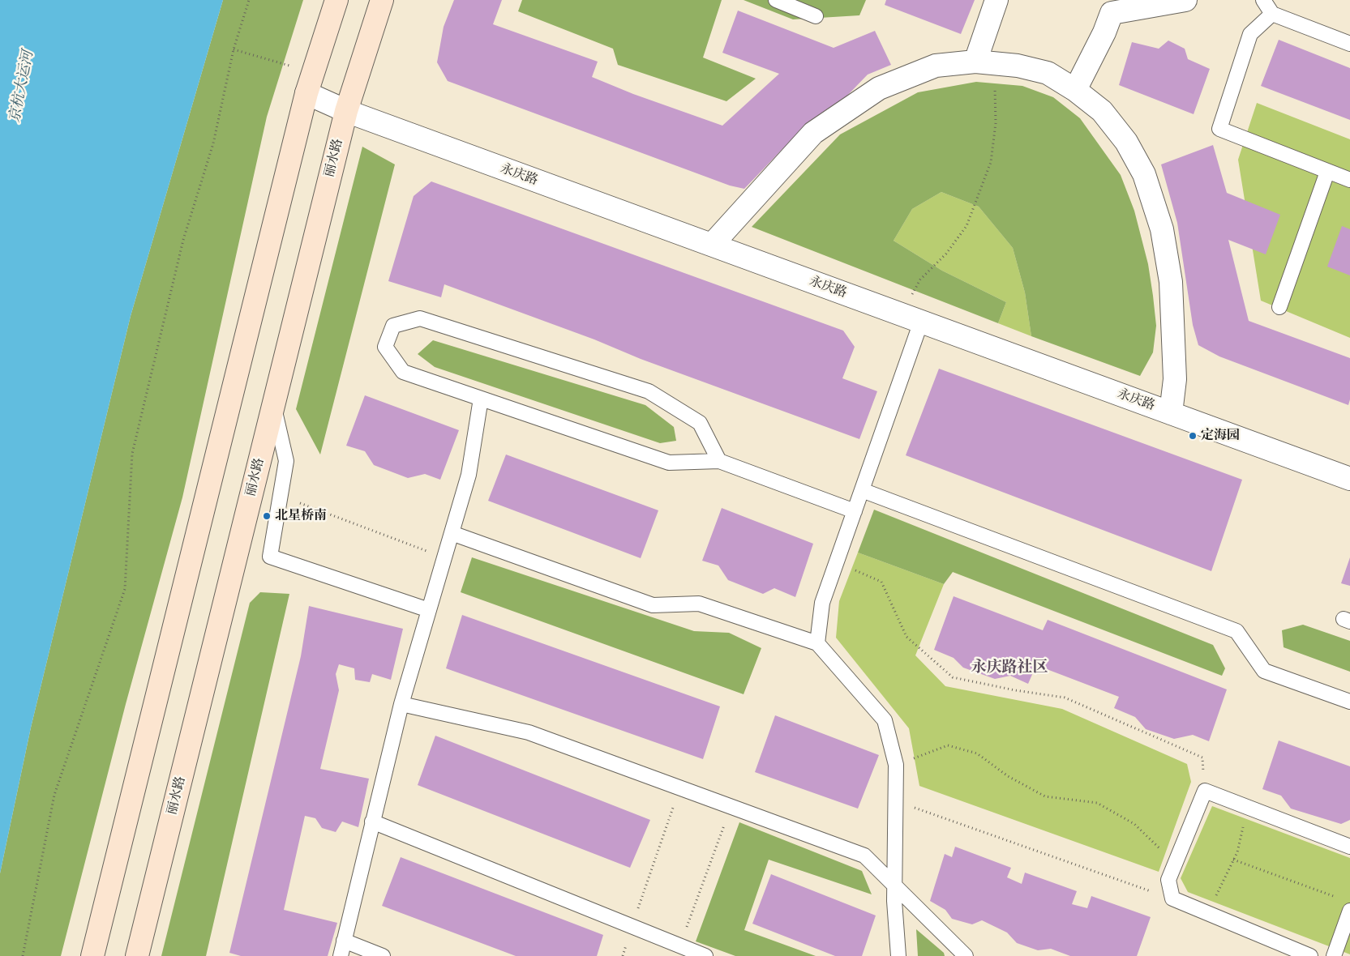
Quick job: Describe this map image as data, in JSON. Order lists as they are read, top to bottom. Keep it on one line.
{"streets":{"main road":["丽水路"],"street":["永庆路"]},"crossings":[["丽水路","永庆路"]],"districts":["永庆路社区"],"water":["京杭大运河"],"places":["定海园","北星桥南"]}
